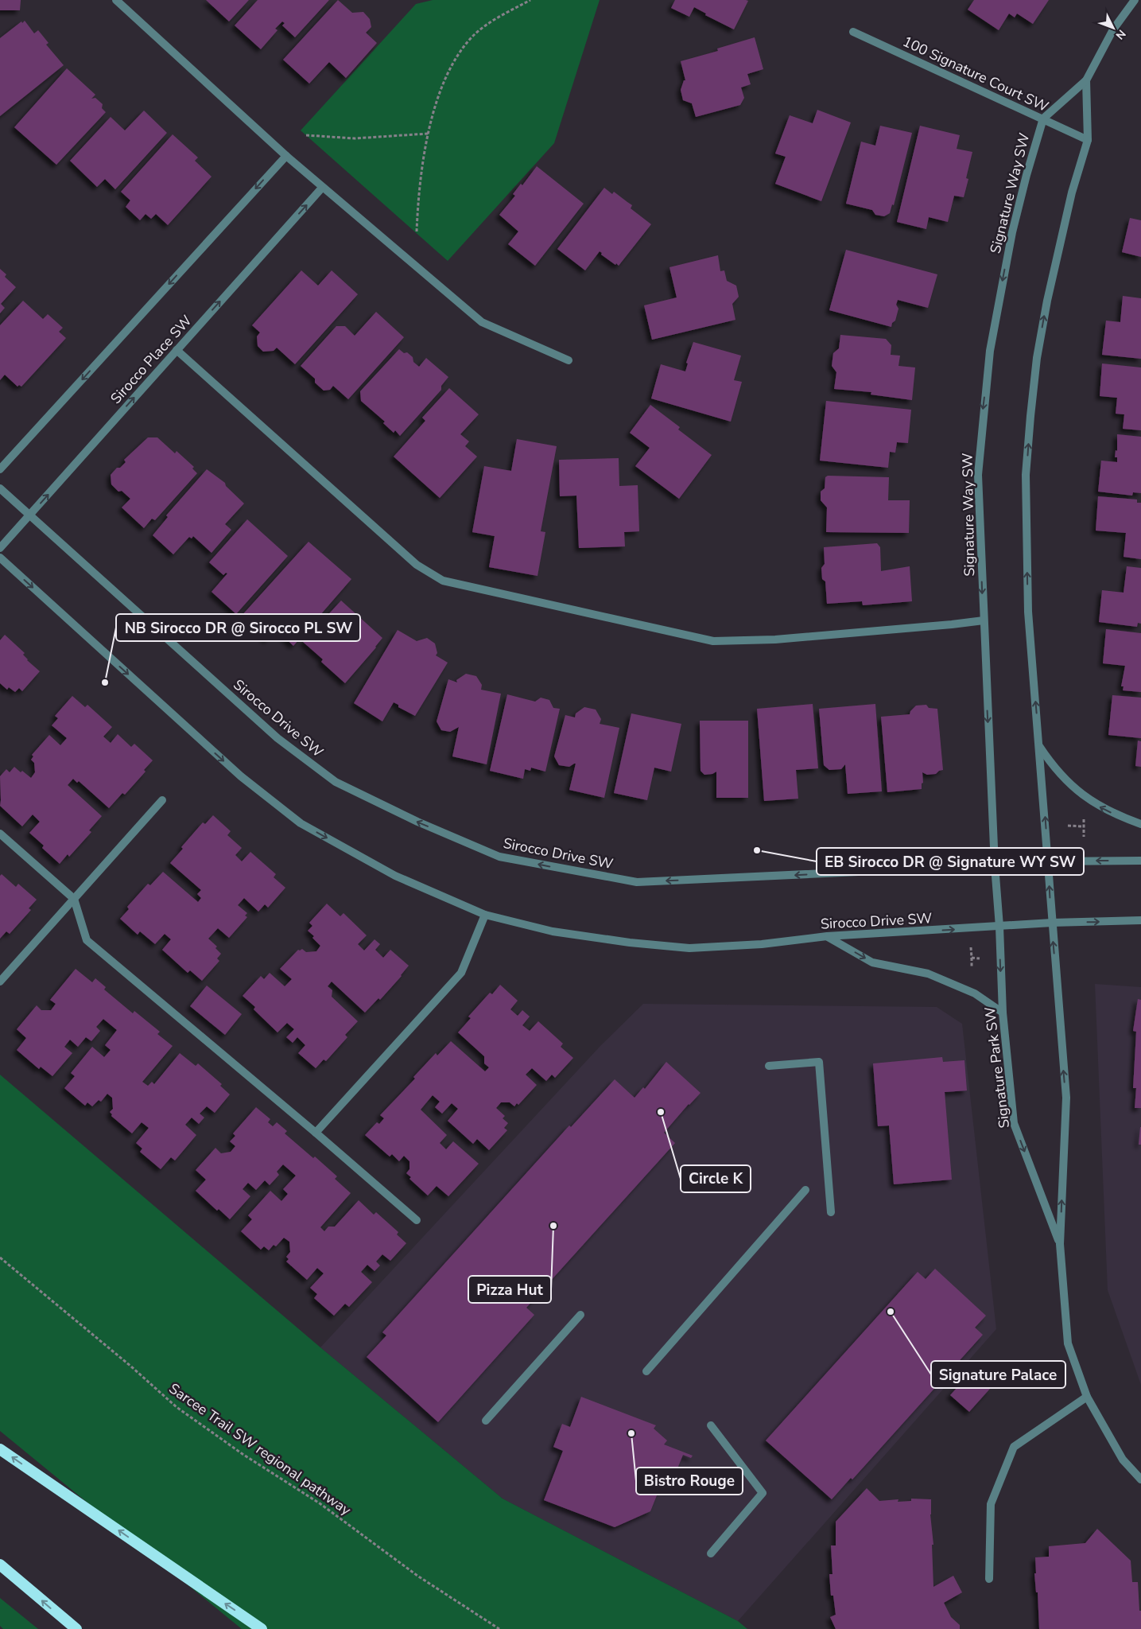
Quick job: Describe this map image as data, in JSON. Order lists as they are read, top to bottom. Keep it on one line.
{"streets":{"street":["100 Signature Court SW","Signature Way SW","Sirocco Place SW","Sirocco Drive SW","Signature Park SW"],"path":["Sarcee Trail SW regional pathway"]},"crossings":[["100 Signature Court SW","Signature Way SW"],["Signature Way SW","Sirocco Drive SW"],["Signature Way SW","Signature Park SW"],["Sirocco Place SW","Sirocco Drive SW"],["Sirocco Drive SW","Signature Park SW"]],"places":["NB Sirocco DR @ Sirocco PL SW","EB Sirocco DR @ Signature WY SW","Circle K","Pizza Hut","Signature Palace","Bistro Rouge"],"north":"bottom right"}
